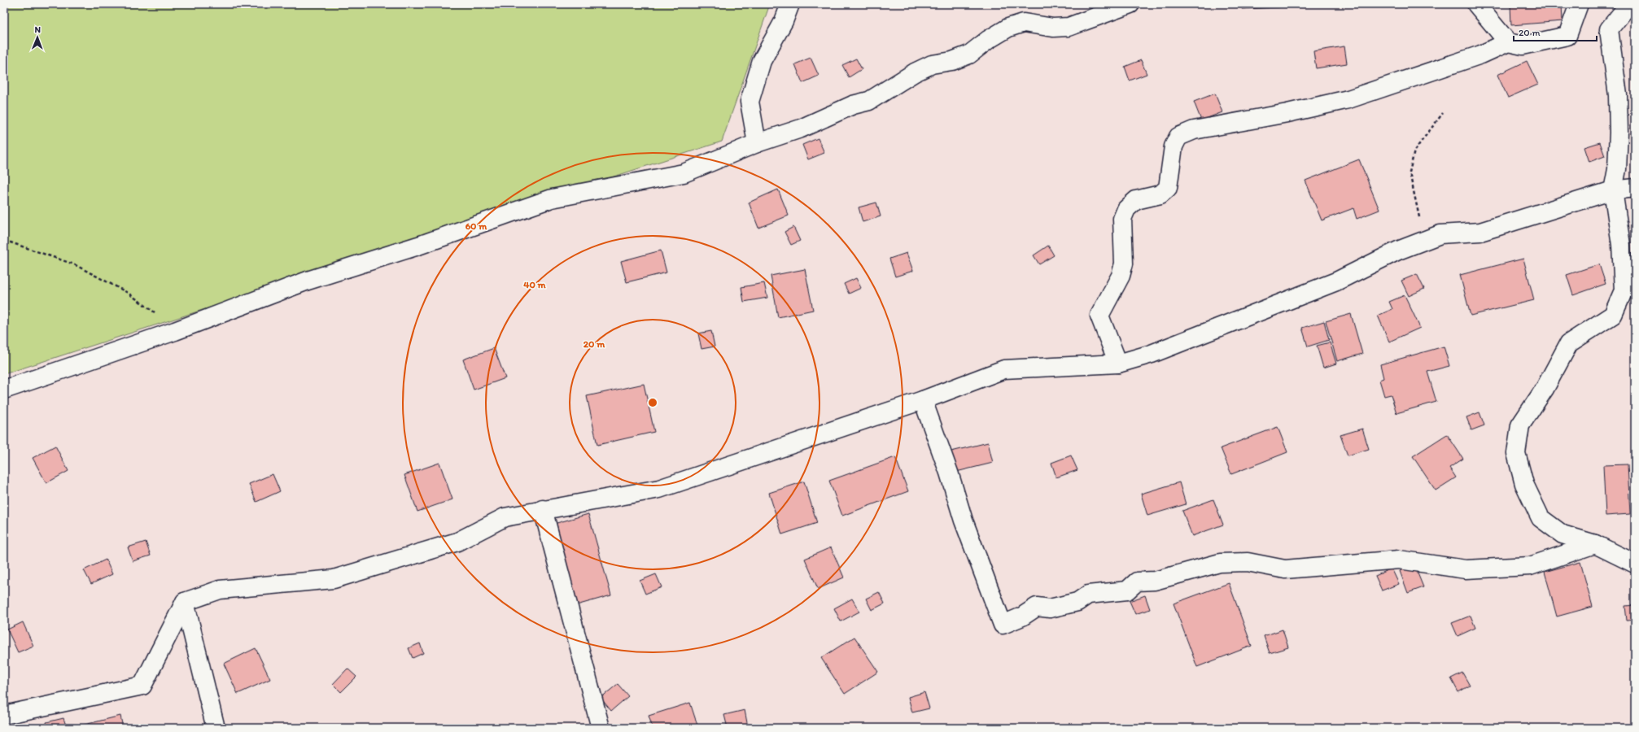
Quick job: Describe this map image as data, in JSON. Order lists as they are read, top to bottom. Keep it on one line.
{"scale_bar":"20 m","north":"top","rings":["60 m","40 m","20 m"]}
